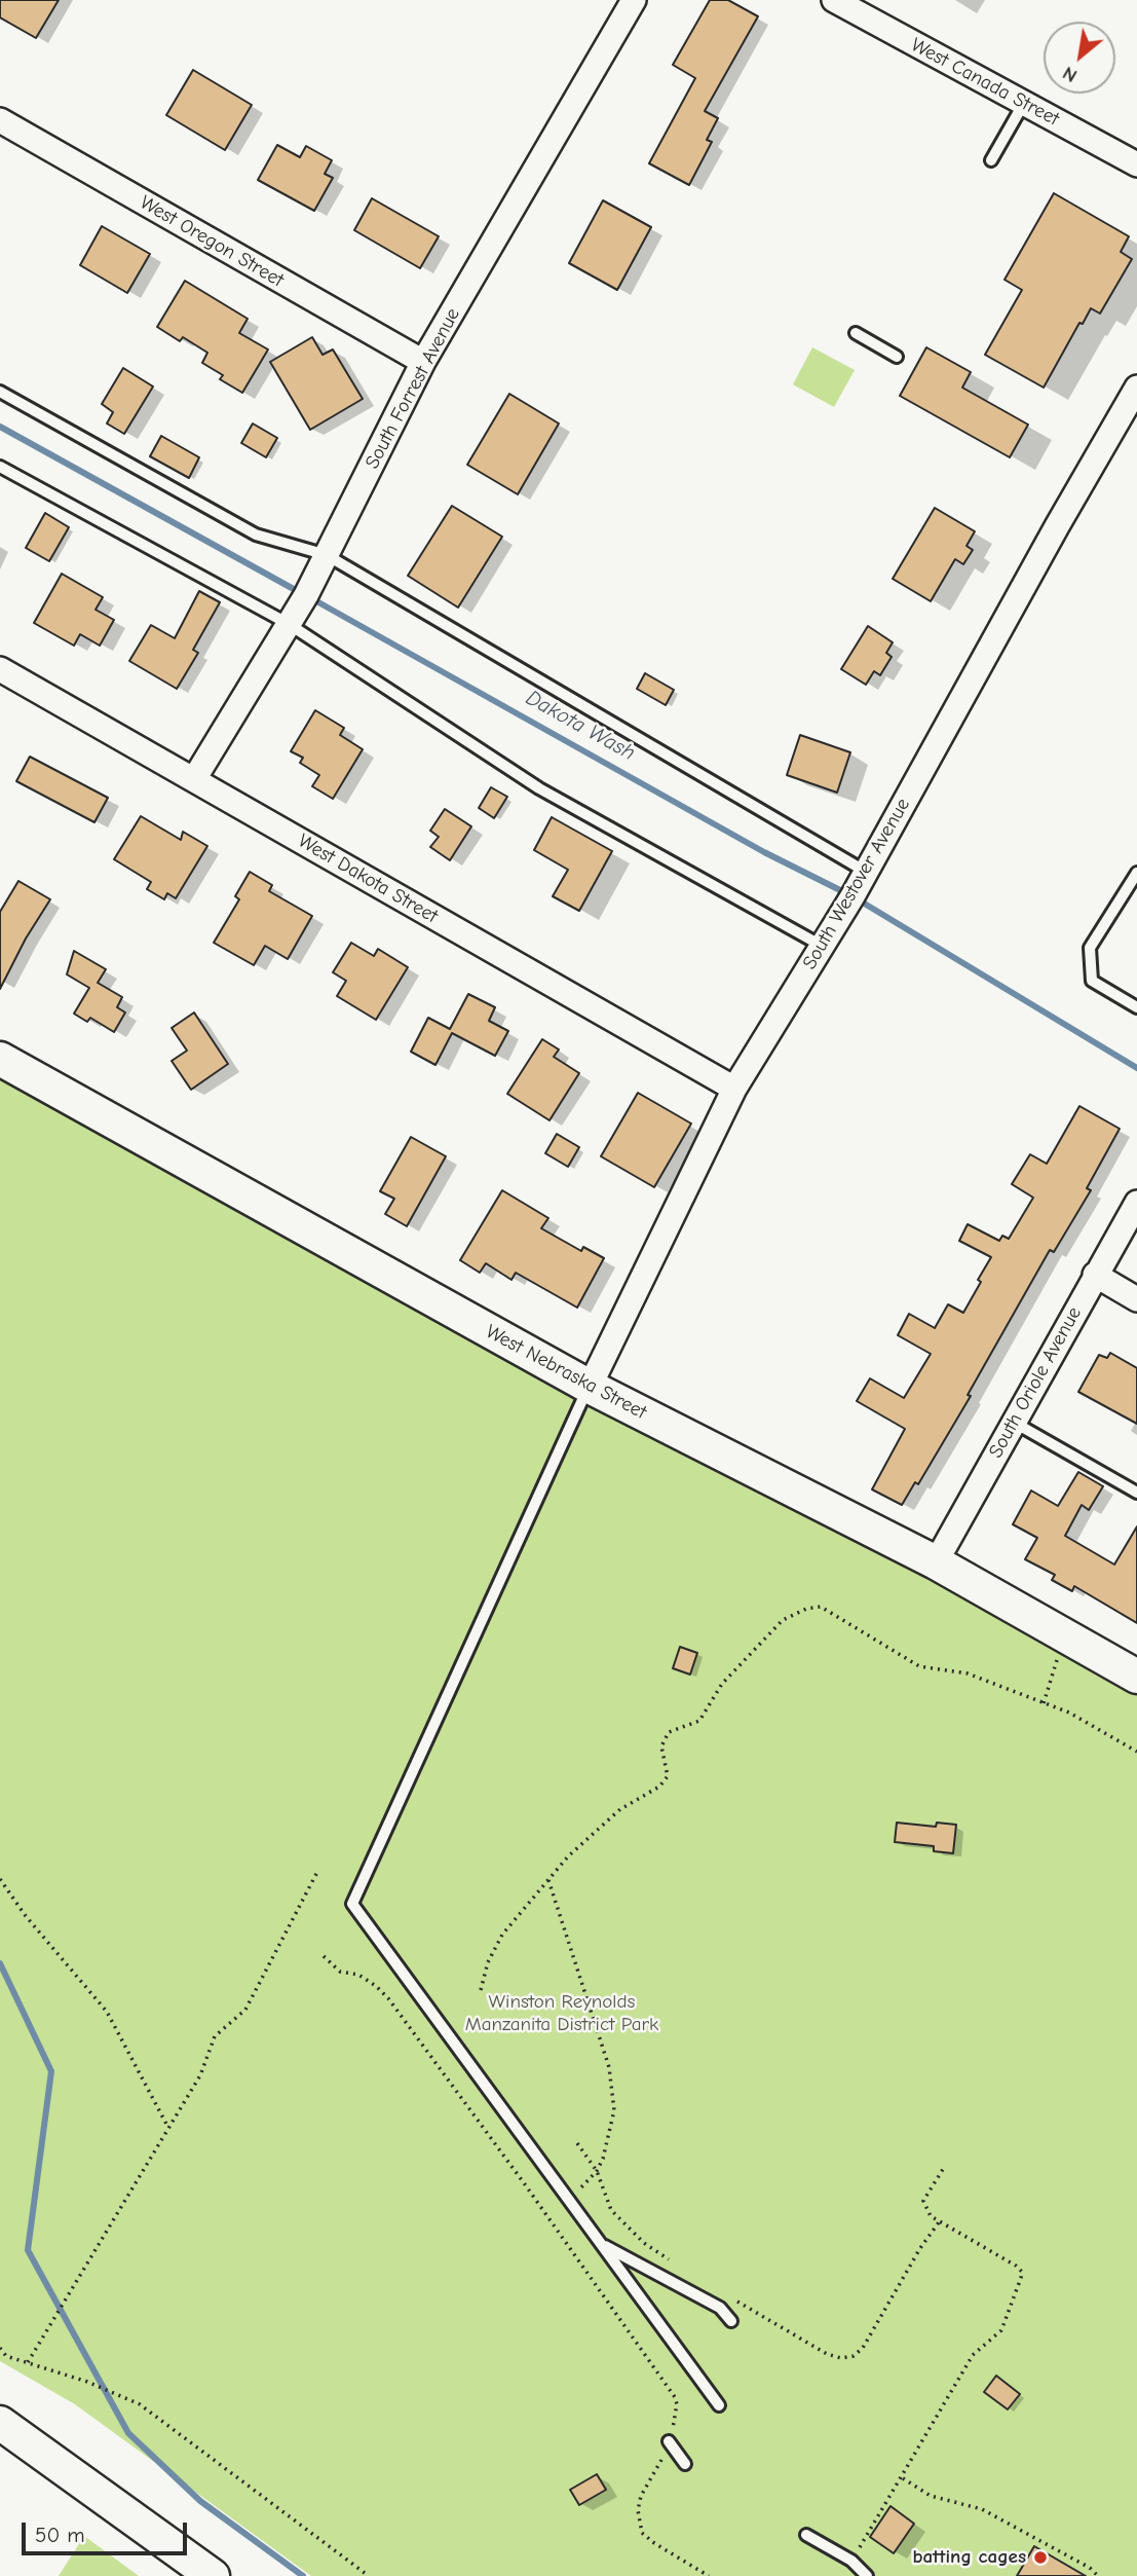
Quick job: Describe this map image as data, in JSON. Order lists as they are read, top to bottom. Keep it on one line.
{"streets":{"street":["West Canada Street","West Oregon Street","South Forrest Avenue","West Dakota Street","South Westover Avenue","West Nebraska Street","South Oriole Avenue"]},"crossings":[["West Oregon Street","South Forrest Avenue"],["South Forrest Avenue","West Dakota Street"],["West Dakota Street","South Westover Avenue"],["South Westover Avenue","West Nebraska Street"],["West Nebraska Street","South Oriole Avenue"]],"water":["Dakota Wash"],"parks":["Winston Reynolds Manzanita District Park"],"places":["batting cages"],"scale_bar":"50 m","north":"bottom left"}
